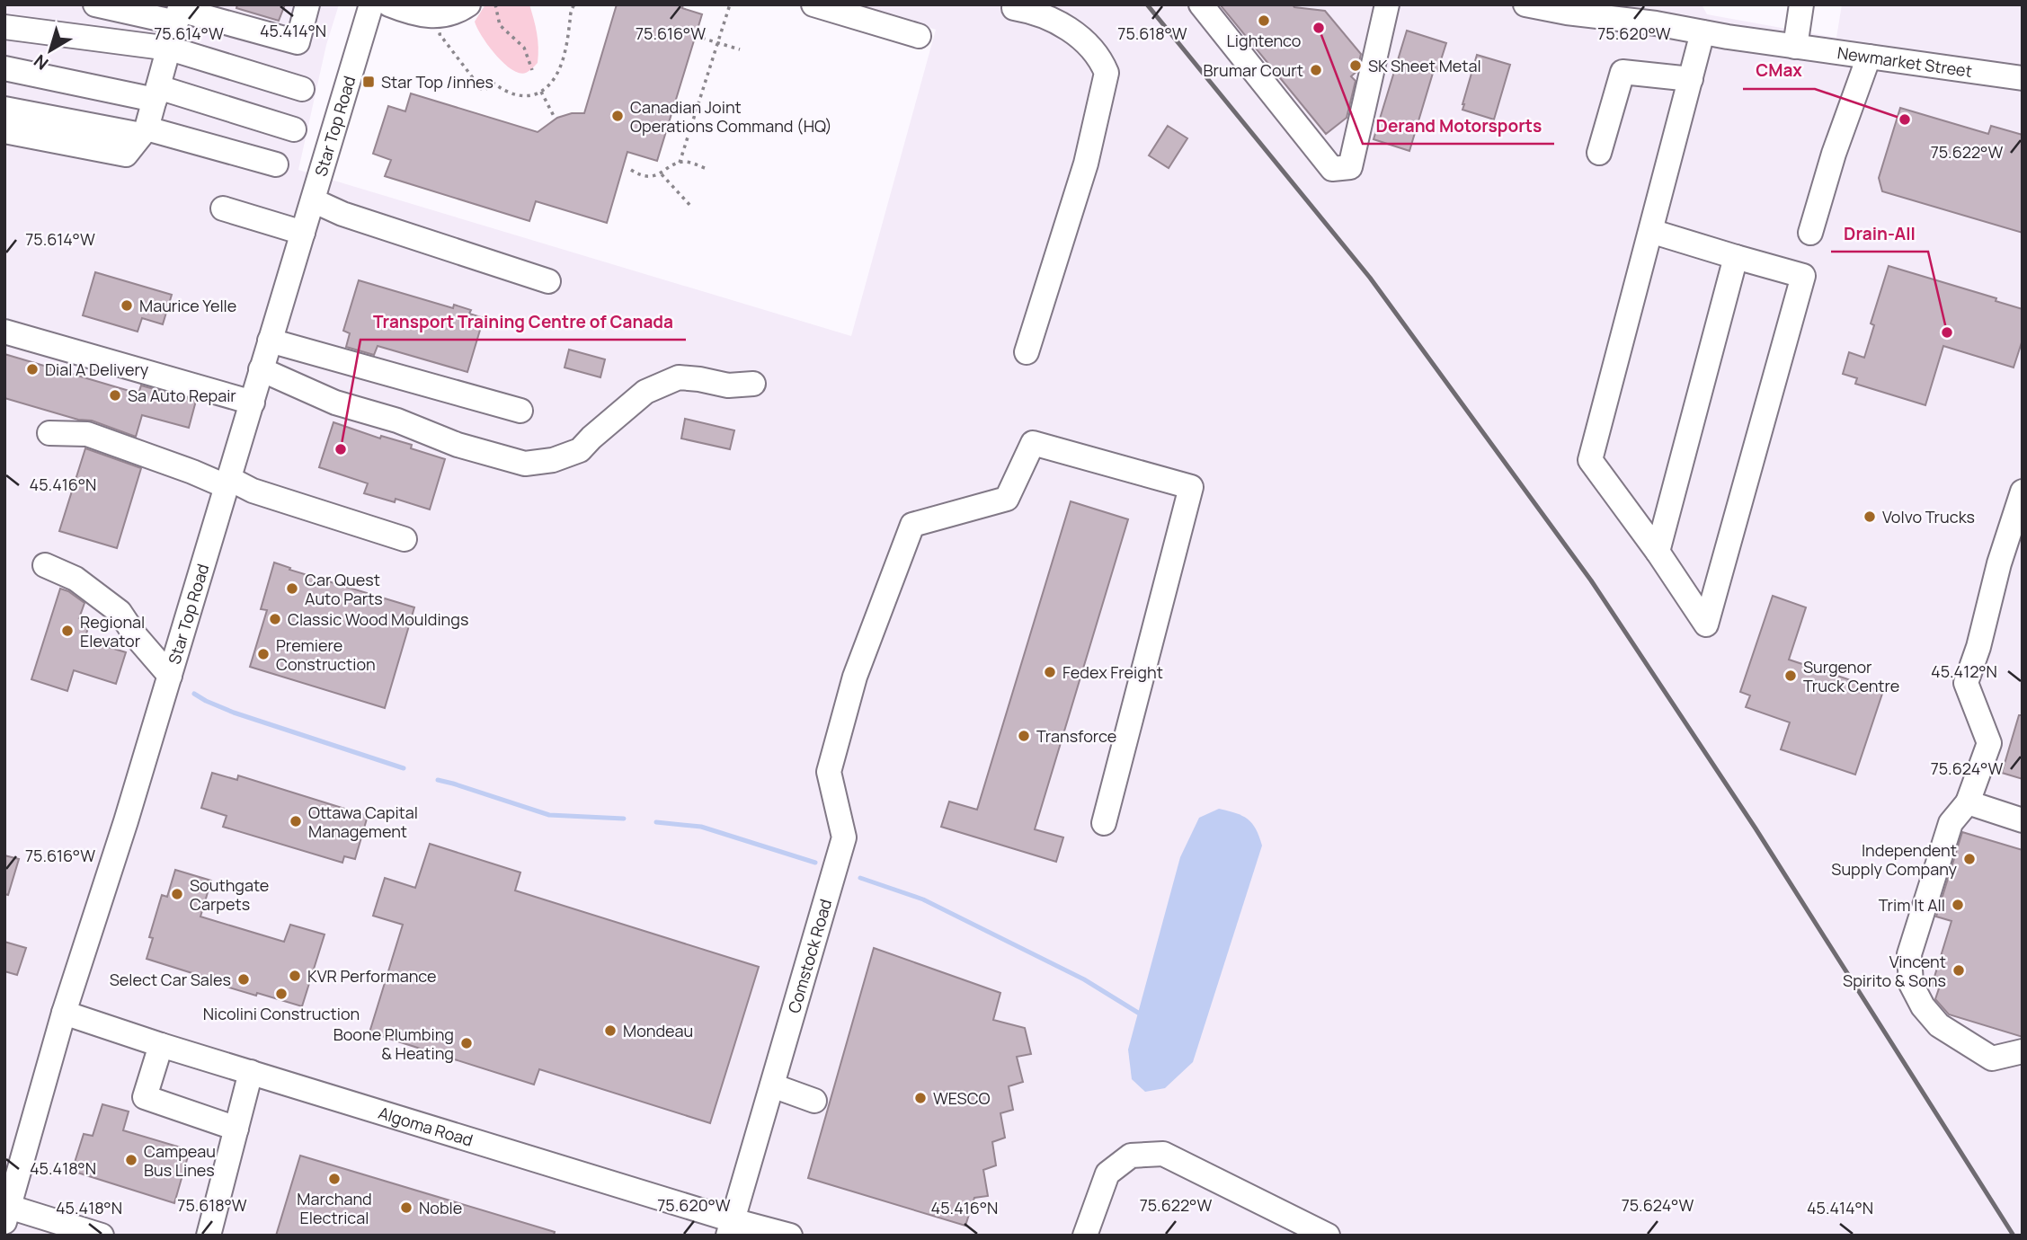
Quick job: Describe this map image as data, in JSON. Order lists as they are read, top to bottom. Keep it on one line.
{"streets":{"street":["Newmarket Street","Star Top Road","Comstock Road","Algoma Road"]},"crossings":[["Star Top Road","Algoma Road"],["Comstock Road","Algoma Road"]],"places":{"other":["Lightenco","Derand Motorsports","SK Sheet Metal","Brumar Court","Canadian Joint Operations Command (HQ)","CMax","Maurice Yelle","Drain-All","Dial A Delivery","Sa Auto Repair","Transport Training Centre of Canada","Volvo Trucks","Car Quest Auto Parts","Classic Wood Mouldings","Regional Elevator","Premiere Construction","Fedex Freight","Surgenor Truck Centre","Transforce","Ottawa Capital Management","Independent Supply Company","Southgate Carpets","Trim It All","Vincent Spirito & Sons","KVR Performance","Select Car Sales","Nicolini Construction","Mondeau","Boone Plumbing & Heating","WESCO","Campeau Bus Lines","Marchand Electrical","Noble"],"transit":["Star Top /innes"]},"north":"bottom left","coordinates":["45.414°N","75.620°W","75.614°W","75.616°W","75.618°W","75.622°W","45.416°N","45.412°N","75.624°W","45.418°N"]}
